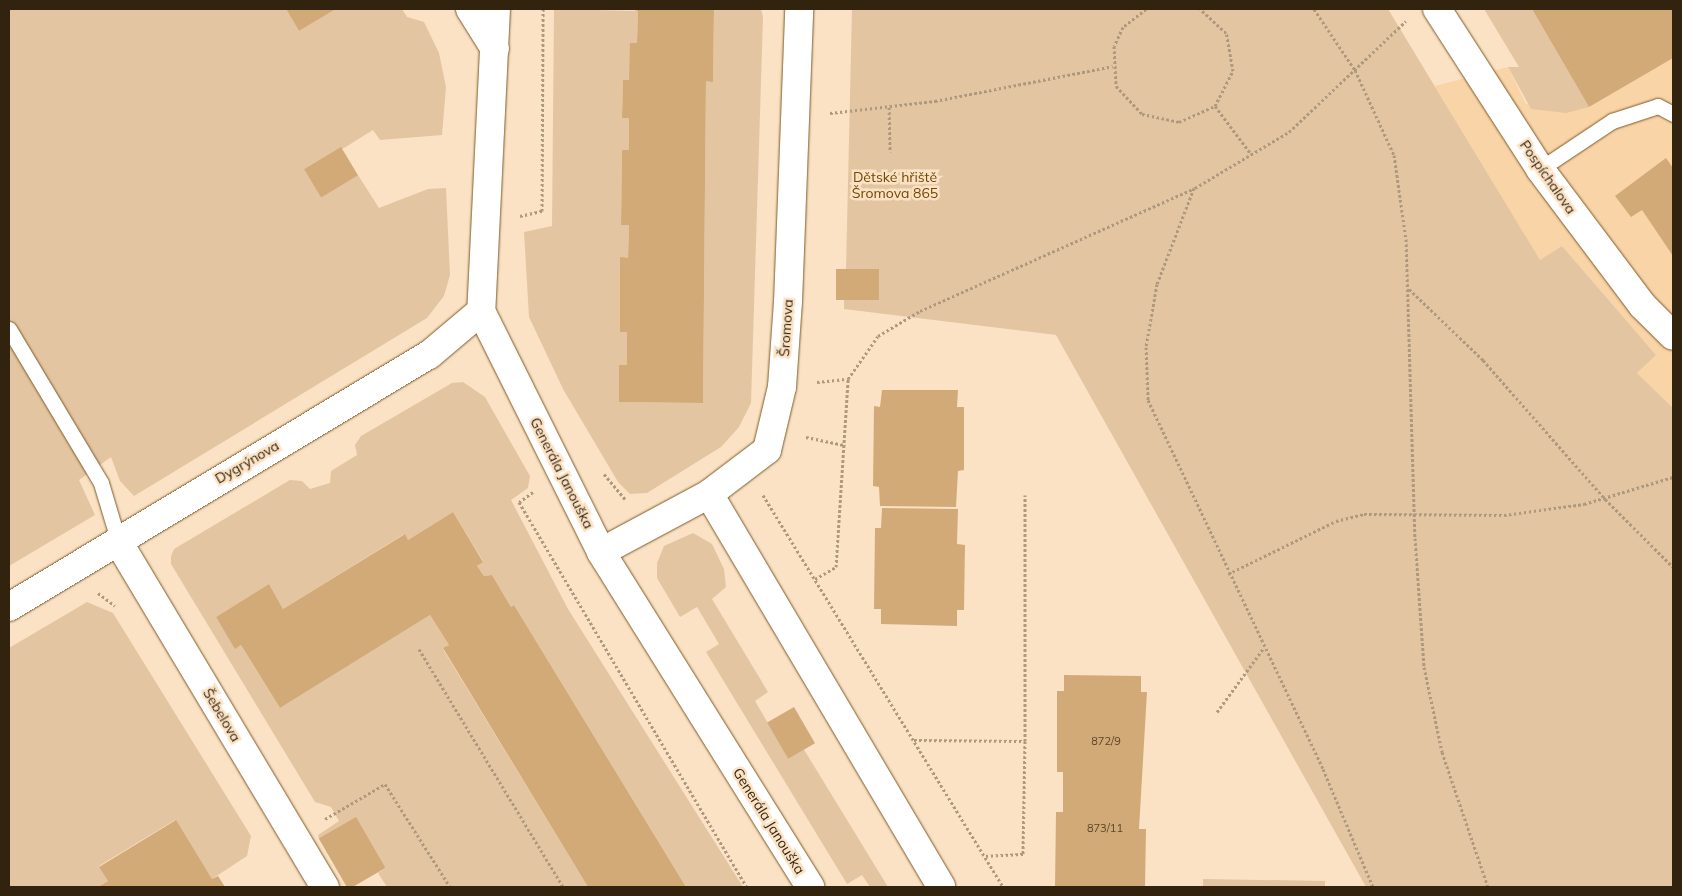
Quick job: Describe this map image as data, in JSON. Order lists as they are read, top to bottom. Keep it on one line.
{"streets":{"street":["Pospíchalova","Šromova","Dygrýnova","Generála Janouška","Šebelova"]},"crossings":[["Šromova","Generála Janouška"],["Dygrýnova","Generála Janouška"],["Dygrýnova","Šebelova"]],"parks":["Dětské hřiště Šromova 865"],"house_numbers":["872/9","873/11"]}
